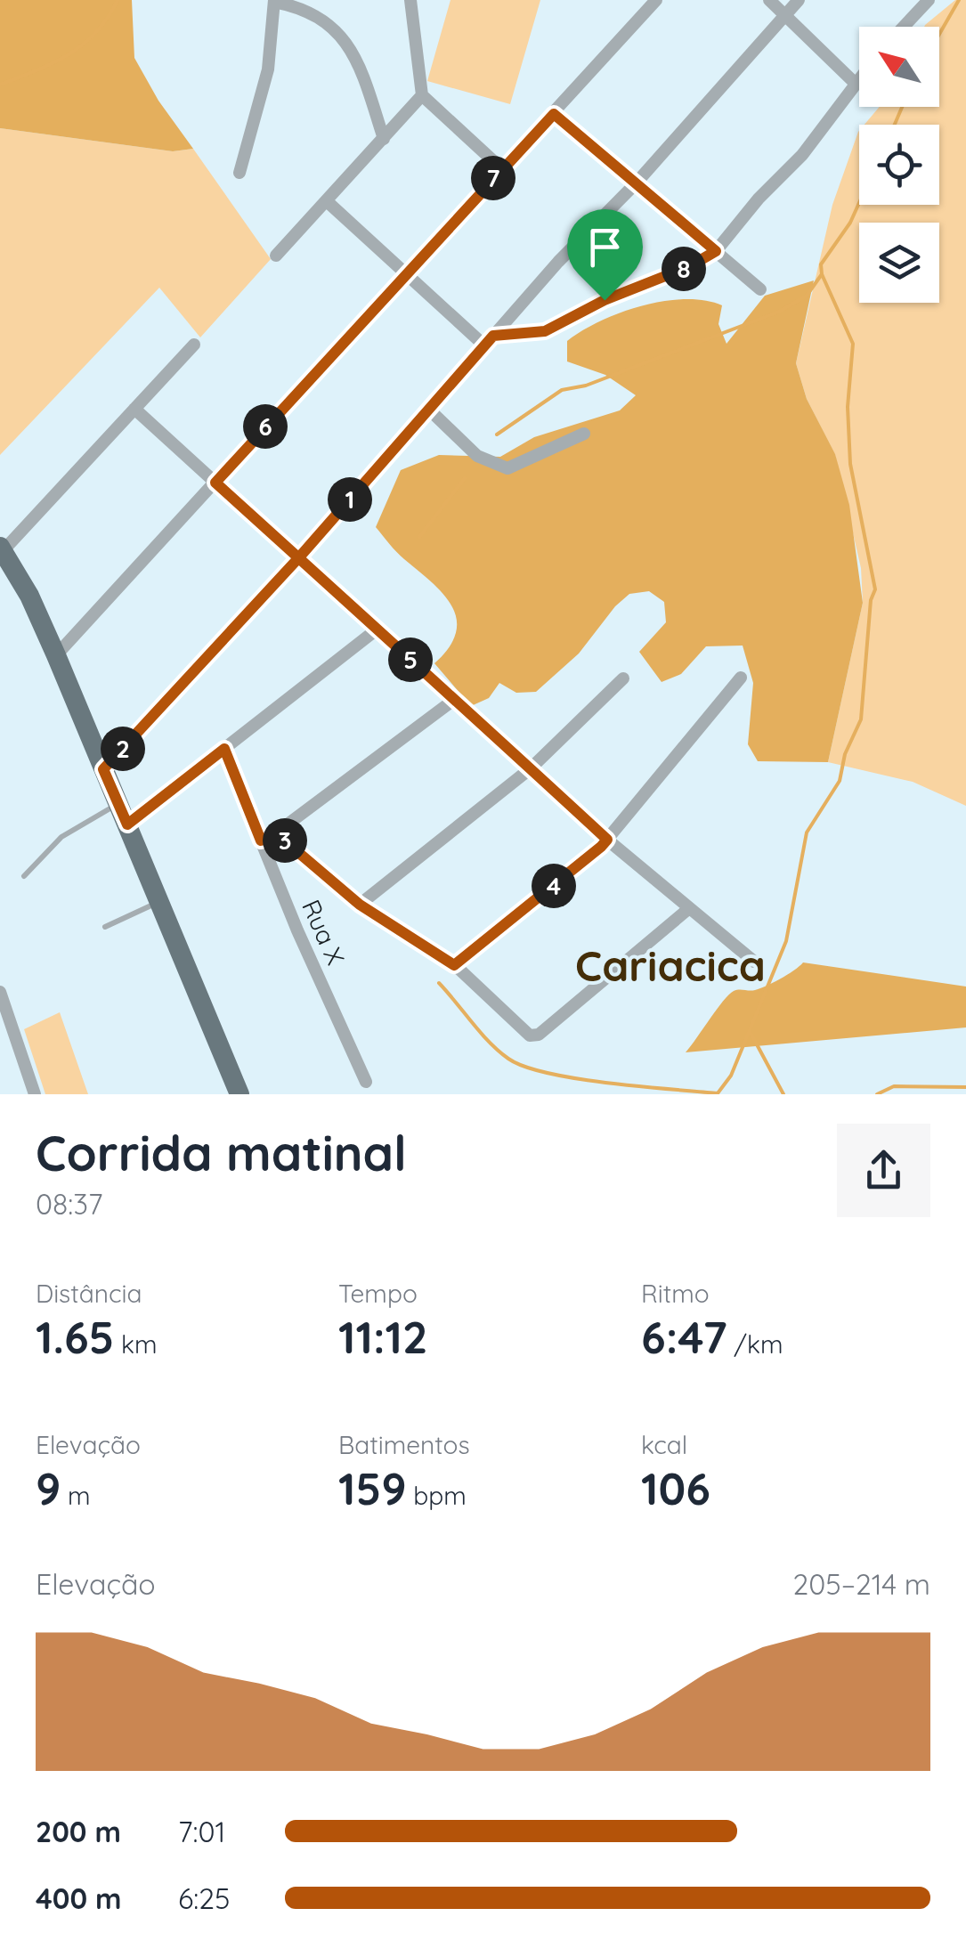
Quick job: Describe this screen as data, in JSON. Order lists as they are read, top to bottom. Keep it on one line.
{"streets":{"street":["Rua X"]},"districts":["Cariacica"],"north":"top left","page":{"pins":["7","8","6","1","5","2","3","4"],"heading":["Corrida matinal","08:37"],"stats":[["Distância","1.65 km"],["Tempo","11:12"],["Ritmo","6:47 /km"],["Elevação","9 m"],["Batimentos","159 bpm"],["kcal","106"]],"chart":["Elevação","205–214 m"],"list":[{"name":"200 m","note":"7:01"},{"name":"400 m","note":"6:25"}]}}
